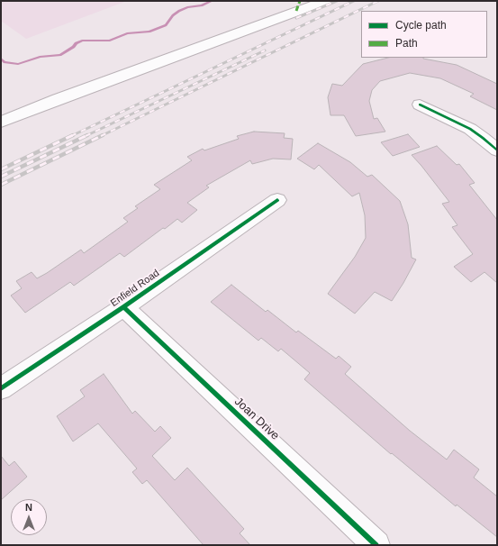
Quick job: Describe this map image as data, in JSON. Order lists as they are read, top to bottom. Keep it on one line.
{"streets":{"street":["Enfield Road","Joan Drive"]},"crossings":[["Enfield Road","Joan Drive"]],"legend":["Cycle path","Path"],"north":"top"}
